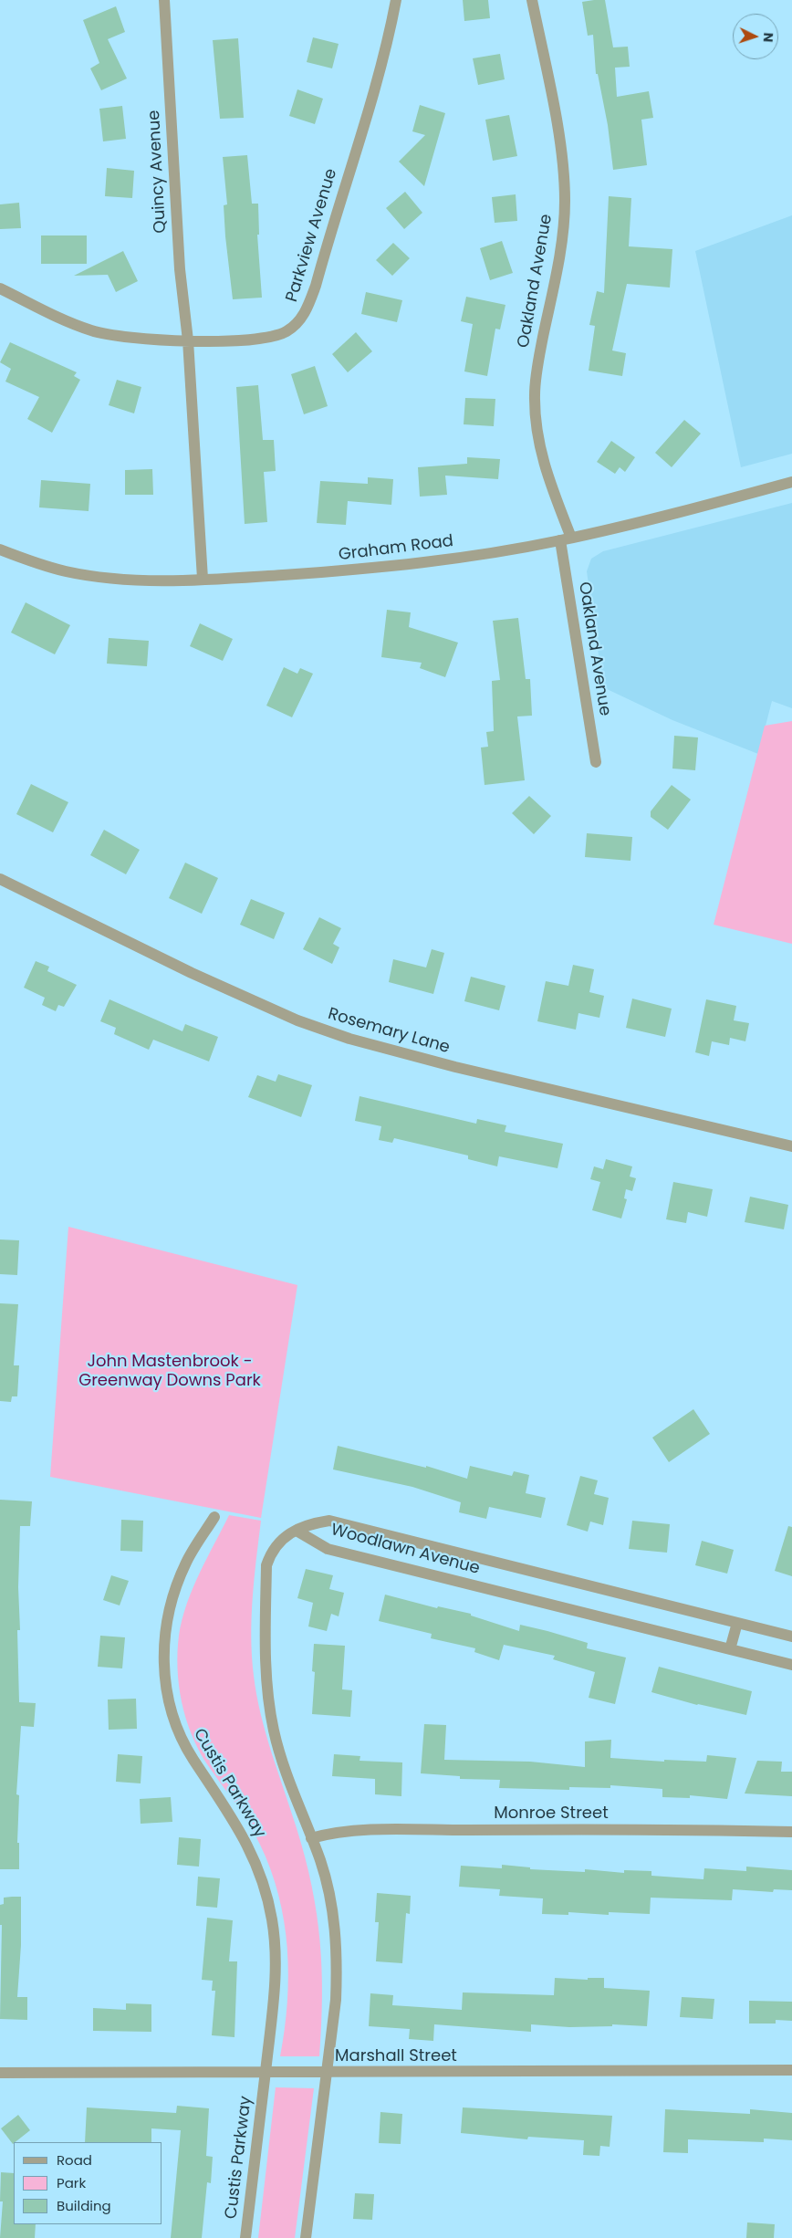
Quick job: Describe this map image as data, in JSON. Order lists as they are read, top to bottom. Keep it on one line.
{"streets":{"street":["Quincy Avenue","Parkview Avenue","Oakland Avenue","Graham Road","Rosemary Lane","Woodlawn Avenue","Custis Parkway","Monroe Street","Marshall Street"]},"crossings":[["Quincy Avenue","Parkview Avenue"],["Oakland Avenue","Graham Road"],["Custis Parkway","Marshall Street"]],"parks":["John Mastenbrook - Greenway Downs Park"],"legend":["Road","Park","Building"],"north":"right"}
